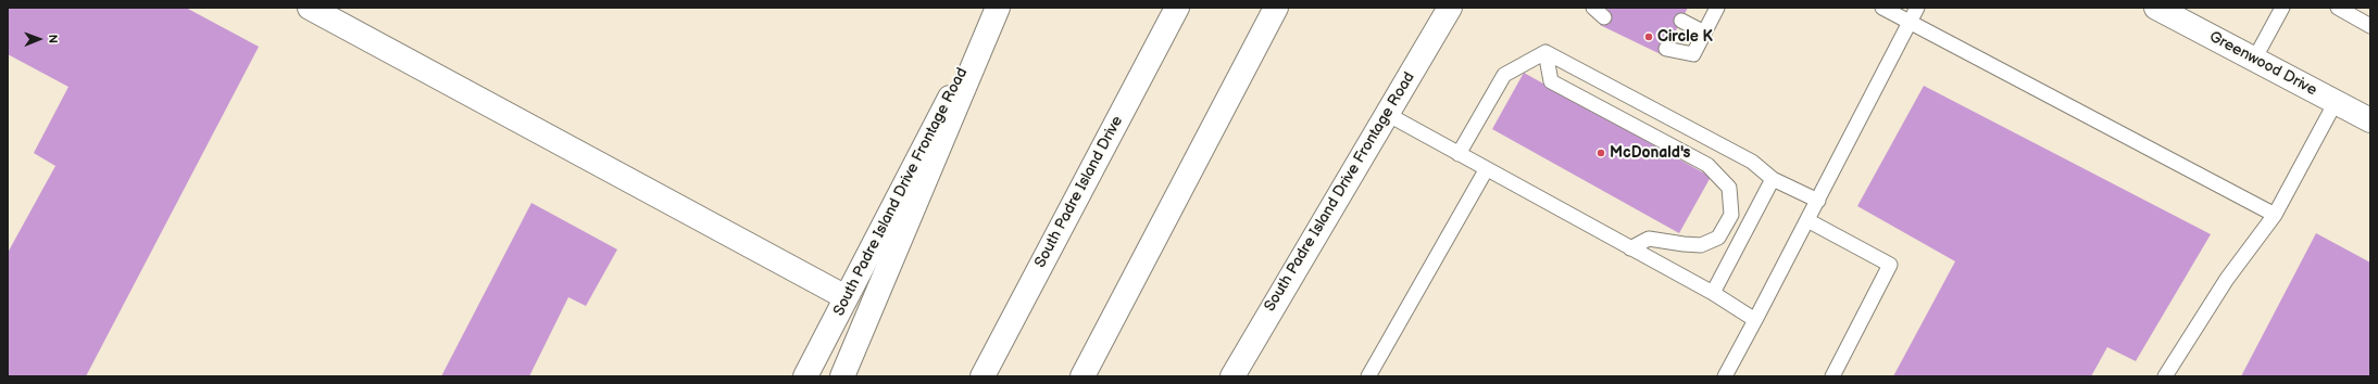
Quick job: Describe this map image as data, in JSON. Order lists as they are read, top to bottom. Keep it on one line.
{"streets":{"main road":["Greenwood Drive","South Padre Island Drive Frontage Road","South Padre Island Drive"]},"places":["Circle K","McDonald's"],"north":"right"}
